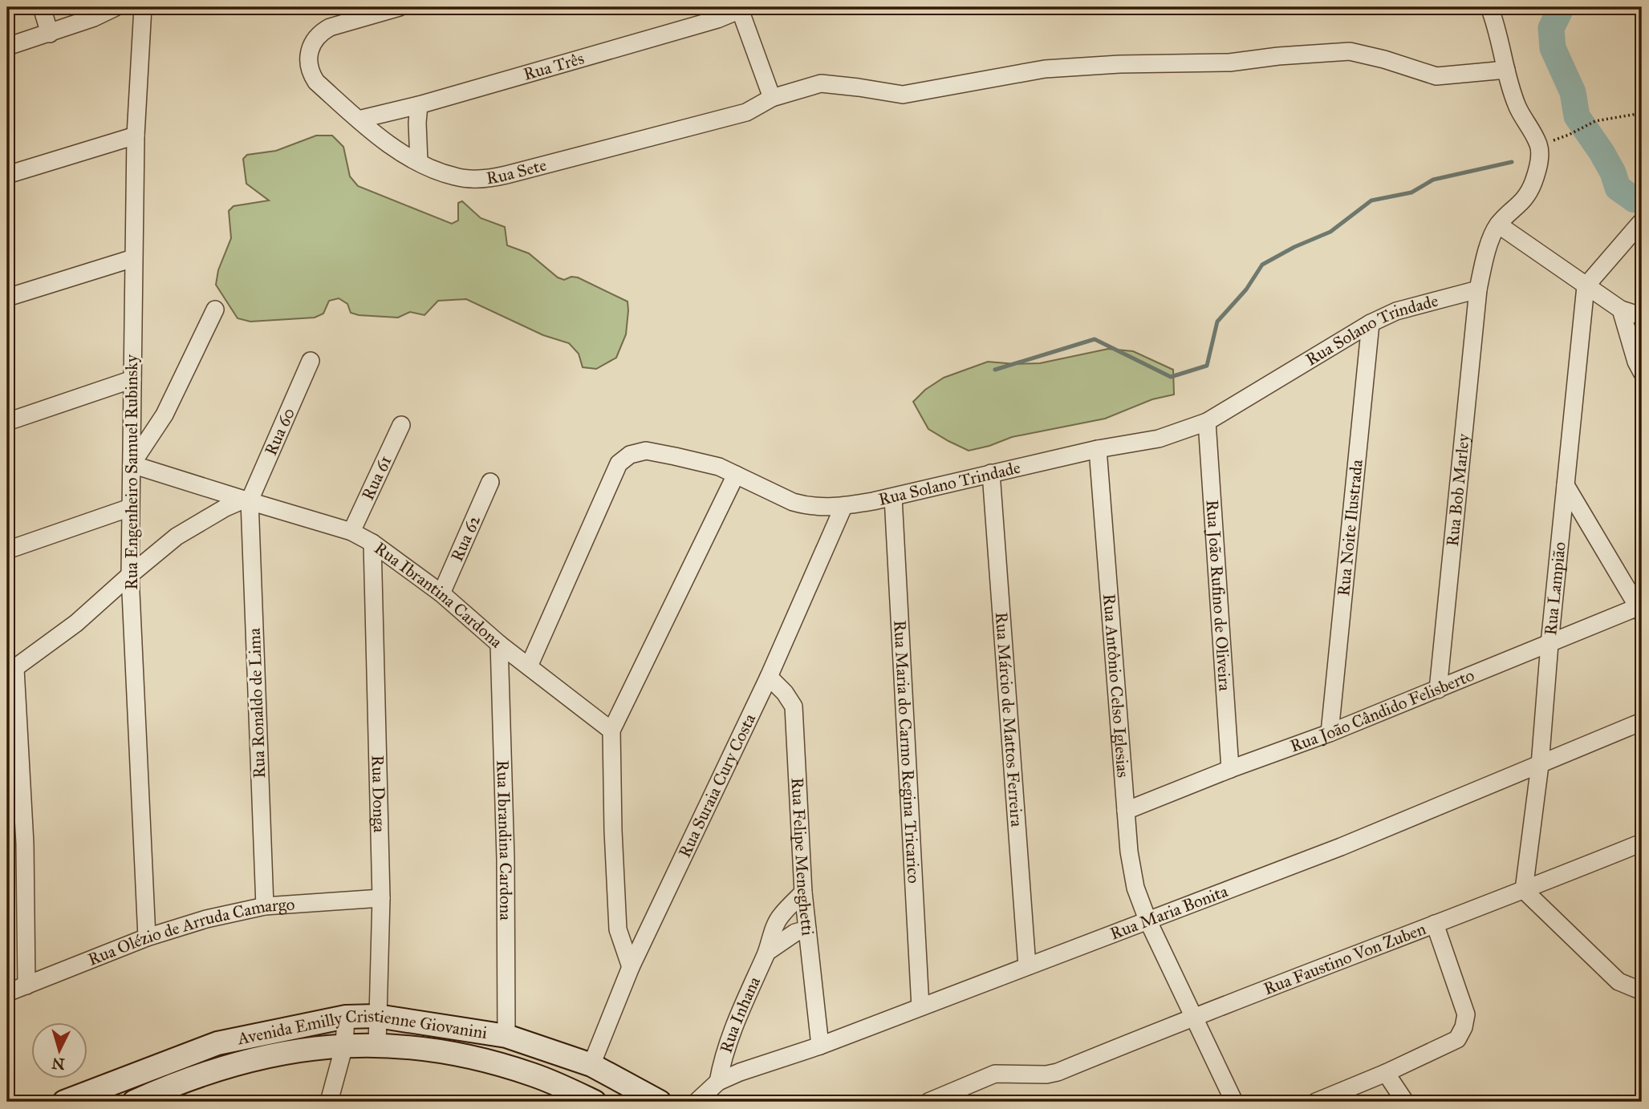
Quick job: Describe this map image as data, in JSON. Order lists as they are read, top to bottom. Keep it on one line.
{"streets":{"main road":["Avenida Emilly Cristienne Giovanini"],"street":["Rua Três","Rua Sete","Rua Solano Trindade","Rua 60","Rua Engenheiro Samuel Rubinsky","Rua 61","Rua Bob Marley","Rua Noite Ilustrada","Rua 62","Rua Lampião","Rua João Rufino de Oliveira","Rua Ibrantina Cardona","Rua Antônio Celso Iglesias","Rua Ronaldo de Lima","Rua João Cândido Felisberto","Rua Márcio de Mattos Ferreira","Rua Maria do Carmo Regina Tricarico","Rua Suraia Cury Costa","Rua Donga","Rua Ibrandina Cardona","Rua Felipe Meneghetti","Rua Maria Bonita","Rua Olézio de Arruda Camargo","Rua Faustino Von Zuben","Rua Inhana"]},"crossings":[["Rua Três","Rua Sete"],["Rua Solano Trindade","Rua Bob Marley"],["Rua Solano Trindade","Rua Noite Ilustrada"],["Rua Solano Trindade","Rua João Rufino de Oliveira"],["Rua Solano Trindade","Rua Ibrantina Cardona"],["Rua Solano Trindade","Rua Antônio Celso Iglesias"],["Rua Solano Trindade","Rua Márcio de Mattos Ferreira"],["Rua Solano Trindade","Rua Maria do Carmo Regina Tricarico"],["Rua Solano Trindade","Rua Suraia Cury Costa"],["Rua 60","Rua Ibrantina Cardona"],["Rua 60","Rua Ronaldo de Lima"],["Rua Engenheiro Samuel Rubinsky","Rua Ibrantina Cardona"],["Rua Engenheiro Samuel Rubinsky","Rua Olézio de Arruda Camargo"],["Rua 61","Rua Ibrantina Cardona"],["Rua Bob Marley","Rua João Cândido Felisberto"],["Rua Noite Ilustrada","Rua João Cândido Felisberto"],["Rua 62","Rua Ibrantina Cardona"],["Rua Lampião","Rua João Cândido Felisberto"],["Rua Lampião","Rua Maria Bonita"],["Rua Lampião","Rua Faustino Von Zuben"],["Rua João Rufino de Oliveira","Rua João Cândido Felisberto"],["Rua Ibrantina Cardona","Rua Ronaldo de Lima"],["Rua Ibrantina Cardona","Rua Donga"],["Rua Ibrantina Cardona","Rua Ibrandina Cardona"],["Rua Antônio Celso Iglesias","Rua João Cândido Felisberto"],["Rua Antônio Celso Iglesias","Rua Maria Bonita"],["Rua Antônio Celso Iglesias","Rua Faustino Von Zuben"],["Rua Ronaldo de Lima","Rua Olézio de Arruda Camargo"],["Rua Márcio de Mattos Ferreira","Rua Maria Bonita"],["Rua Maria do Carmo Regina Tricarico","Rua Maria Bonita"],["Rua Suraia Cury Costa","Rua Felipe Meneghetti"],["Rua Suraia Cury Costa","Avenida Emilly Cristienne Giovanini"],["Rua Donga","Rua Olézio de Arruda Camargo"],["Rua Donga","Avenida Emilly Cristienne Giovanini"],["Rua Ibrandina Cardona","Avenida Emilly Cristienne Giovanini"],["Rua Felipe Meneghetti","Rua Maria Bonita"],["Rua Felipe Meneghetti","Rua Inhana"],["Rua Maria Bonita","Rua Inhana"]],"north":"bottom"}
